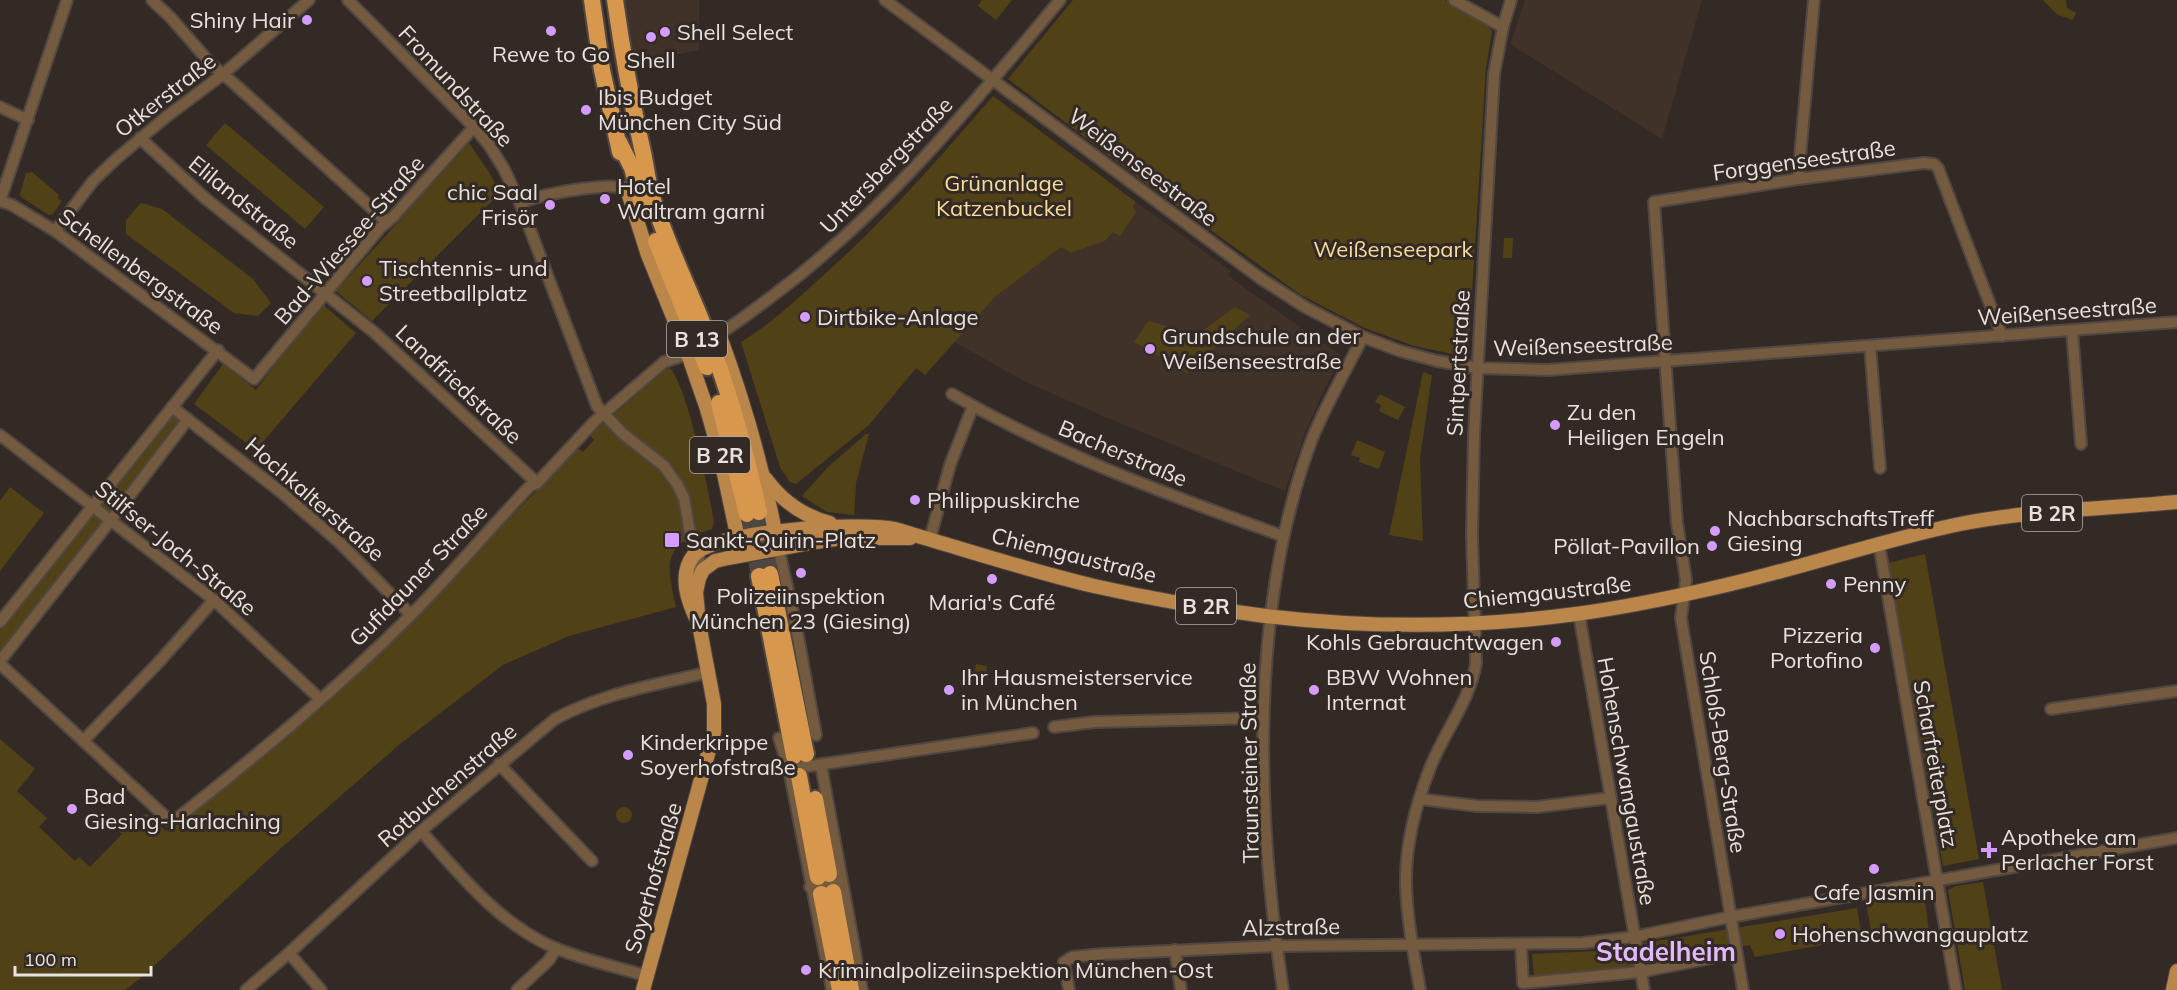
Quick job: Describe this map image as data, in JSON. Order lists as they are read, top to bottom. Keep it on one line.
{"streets":{"highway":["B 13","B 2R"],"main road":["Chiemgaustraße","Soyerhofstraße"],"street":["Fromundstraße","Otkerstraße","Forggenseestraße","Untersbergstraße","Weißenseestraße","Elilandstraße","Bad-Wiessee-Straße","Schellenbergstraße","Sintpertstraße","Landfriedstraße","Bacherstraße","Hochkalterstraße","Stilfser-Joch-Straße","Gufidauner Straße","Schloß-Berg-Straße","Traunsteiner Straße","Scharfreiterplatz","Hohenschwangaustraße","Rotbuchenstraße","Alzstraße"]},"crossings":[["Fromundstraße","Bad-Wiessee-Straße"],["Fromundstraße","Gufidauner Straße"],["Otkerstraße","Elilandstraße"],["Otkerstraße","Schellenbergstraße"],["Forggenseestraße","Weißenseestraße"],["Forggenseestraße","Schloß-Berg-Straße"],["Untersbergstraße","Weißenseestraße"],["Untersbergstraße","B 2R"],["Weißenseestraße","Sintpertstraße"],["Weißenseestraße","Schloß-Berg-Straße"],["Weißenseestraße","Traunsteiner Straße"],["Elilandstraße","Bad-Wiessee-Straße"],["Elilandstraße","Landfriedstraße"],["Bad-Wiessee-Straße","Schellenbergstraße"],["Bad-Wiessee-Straße","Landfriedstraße"],["B 13","B 2R"],["Sintpertstraße","Chiemgaustraße"],["Sintpertstraße","Alzstraße"],["Landfriedstraße","Gufidauner Straße"],["Bacherstraße","Traunsteiner Straße"],["B 2R","Chiemgaustraße"],["B 2R","Gufidauner Straße"],["Hochkalterstraße","Gufidauner Straße"],["Stilfser-Joch-Straße","Gufidauner Straße"],["Chiemgaustraße","Schloß-Berg-Straße"],["Chiemgaustraße","Traunsteiner Straße"],["Chiemgaustraße","Scharfreiterplatz"],["Chiemgaustraße","Hohenschwangaustraße"],["Traunsteiner Straße","Alzstraße"],["Rotbuchenstraße","Soyerhofstraße"]],"districts":["Stadelheim"],"parks":["Grünanlage Katzenbuckel","Weißenseepark"],"places":{"other":["Shiny Hair","Rewe to Go","Shell Select","Shell","Ibis Budget München City Süd","Hotel Waltram garni","chic Saal Frisör","Tischtennis- und Streetballplatz","Dirtbike-Anlage","Grundschule an der Weißenseestraße","Zu den Heiligen Engeln","Philippuskirche","NachbarschaftsTreff Giesing","Pöllat-Pavillon","Polizeiinspektion München 23 (Giesing)","Maria's Café","Penny","Kohls Gebrauchtwagen","Pizzeria Portofino","Ihr Hausmeisterservice in München","BBW Wohnen Internat","Kinderkrippe Soyerhofstraße","Bad Giesing-Harlaching","Cafe Jasmin","Hohenschwangauplatz","Kriminalpolizeiinspektion München-Ost"],"transit":["Sankt-Quirin-Platz"],"health":["Apotheke am Perlacher Forst"]},"scale_bar":"100 m"}
